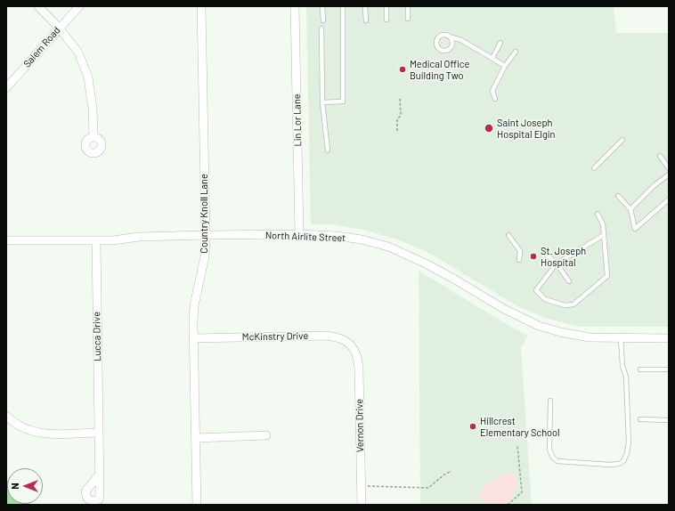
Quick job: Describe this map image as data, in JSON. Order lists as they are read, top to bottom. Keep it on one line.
{"streets":{"street":["Salem Road","Lin Lor Lane","Country Knoll Lane","North Airlite Street","Lucca Drive","McKinstry Drive","Vernon Drive"]},"crossings":[["Lin Lor Lane","North Airlite Street"],["Country Knoll Lane","North Airlite Street"],["Country Knoll Lane","McKinstry Drive"],["North Airlite Street","Lucca Drive"],["McKinstry Drive","Vernon Drive"]],"places":["Medical Office Building Two","Saint Joseph Hospital Elgin","St. Joseph Hospital","Hillcrest Elementary School"],"north":"left"}
